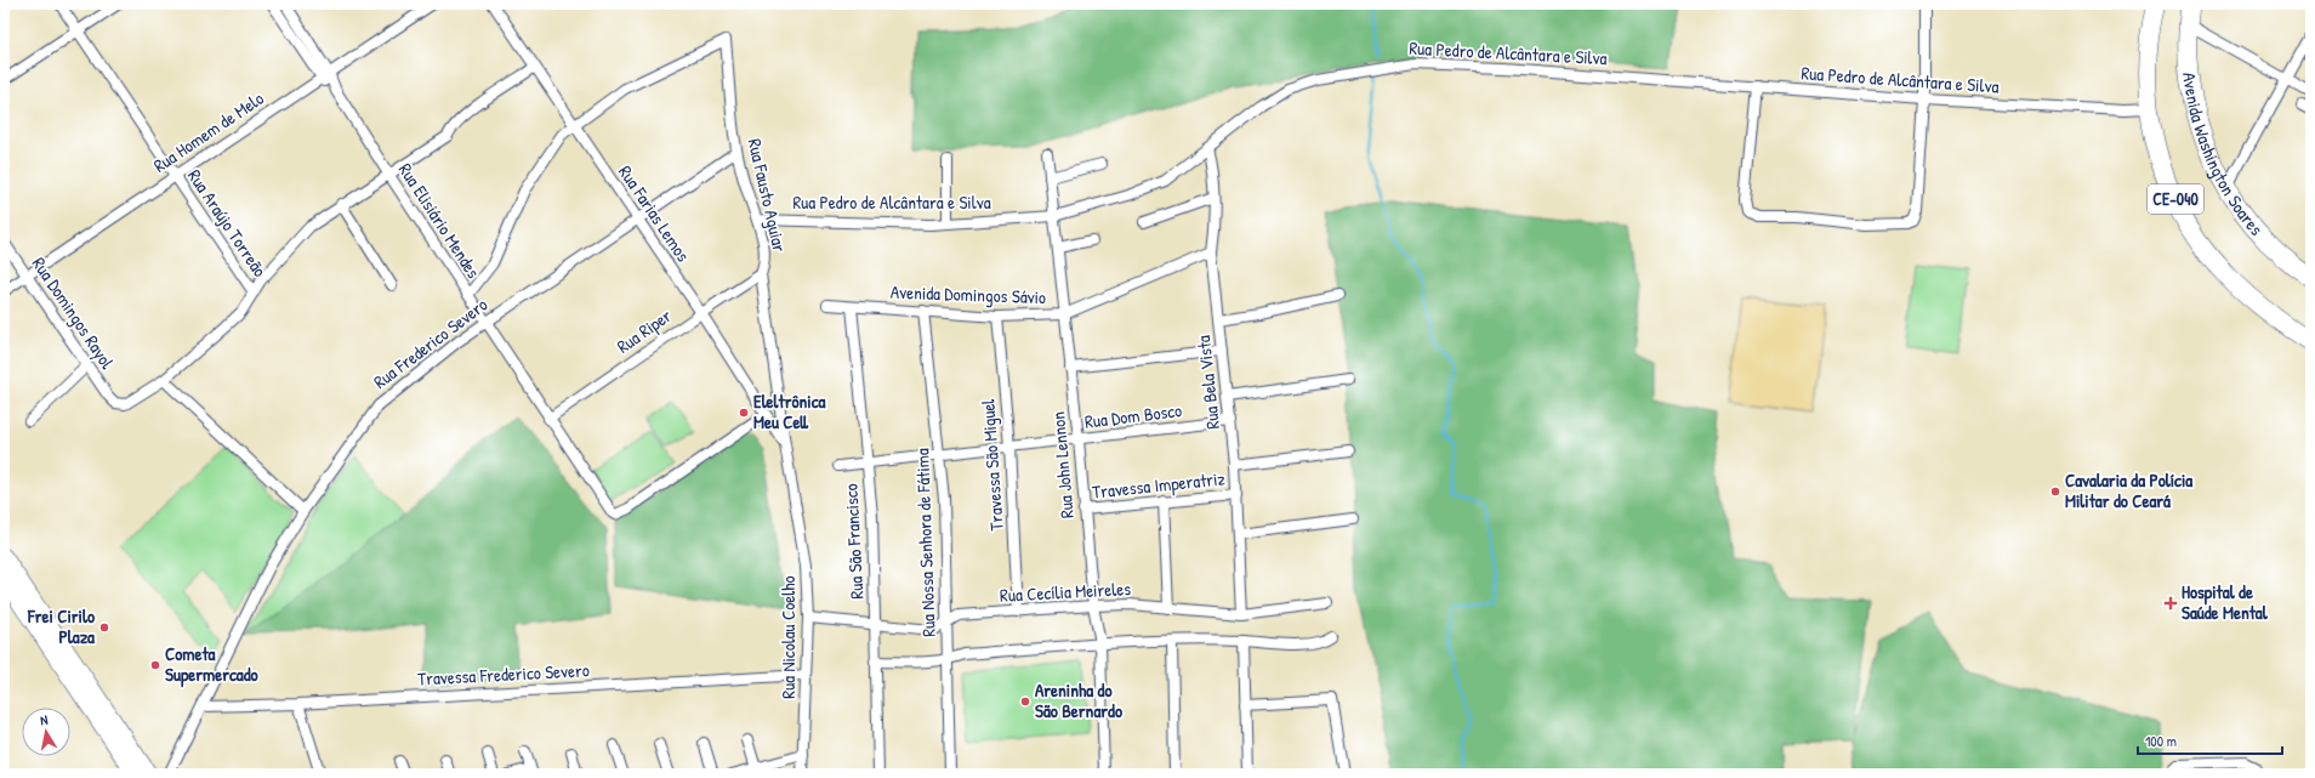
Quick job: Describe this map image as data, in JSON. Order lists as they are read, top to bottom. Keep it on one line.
{"streets":{"highway":["Avenida Washington Soares","CE-040"],"street":["Rua Pedro de Alcântara e Silva","Rua Homem de Melo","Rua Fausto Aguiar","Rua Farias Lemos","Rua Elisiário Mendes","Rua Araújo Torreão","Avenida Domingos Sávio","Rua Domingos Rayol","Rua Riper","Rua Frederico Severo","Rua Bela Vista","Rua Dom Bosco","Travessa São Miguel","Rua John Lennon","Travessa Imperatriz","Rua São Francisco","Rua Nossa Senhora de Fátima","Rua Cecília Meireles","Rua Nicolau Coelho","Travessa Frederico Severo"]},"crossings":[["Rua Pedro de Alcântara e Silva","Rua Fausto Aguiar"],["Rua Pedro de Alcântara e Silva","CE-040"],["Rua Pedro de Alcântara e Silva","Rua Bela Vista"],["Rua Pedro de Alcântara e Silva","Rua John Lennon"],["Rua Homem de Melo","Rua Elisiário Mendes"],["Rua Homem de Melo","Rua Araújo Torreão"],["Rua Homem de Melo","Rua Domingos Rayol"],["Rua Fausto Aguiar","Rua Farias Lemos"],["Rua Fausto Aguiar","Rua Riper"],["Rua Fausto Aguiar","Rua Frederico Severo"],["Rua Fausto Aguiar","Rua Nicolau Coelho"],["Rua Farias Lemos","Rua Elisiário Mendes"],["Rua Farias Lemos","Rua Riper"],["Rua Farias Lemos","Rua Frederico Severo"],["Rua Farias Lemos","Rua Nicolau Coelho"],["Rua Elisiário Mendes","Rua Riper"],["Rua Elisiário Mendes","Rua Frederico Severo"],["Avenida Domingos Sávio","Rua Bela Vista"],["Avenida Domingos Sávio","Travessa São Miguel"],["Avenida Domingos Sávio","Rua John Lennon"],["Avenida Domingos Sávio","Rua São Francisco"],["Avenida Domingos Sávio","Rua Nossa Senhora de Fátima"],["Rua Frederico Severo","Travessa Frederico Severo"],["Rua Bela Vista","Rua Dom Bosco"],["Rua Bela Vista","Travessa Imperatriz"],["Rua Bela Vista","Rua Cecília Meireles"],["Rua Dom Bosco","Travessa São Miguel"],["Rua Dom Bosco","Rua John Lennon"],["Rua Dom Bosco","Rua São Francisco"],["Rua Dom Bosco","Rua Nossa Senhora de Fátima"],["Travessa São Miguel","Rua Cecília Meireles"],["Rua John Lennon","Travessa Imperatriz"],["Rua John Lennon","Rua Cecília Meireles"],["Rua São Francisco","Rua Cecília Meireles"],["Rua Nossa Senhora de Fátima","Rua Cecília Meireles"],["Rua Cecília Meireles","Rua Nicolau Coelho"],["Rua Nicolau Coelho","Travessa Frederico Severo"]],"places":{"other":["Eleltrônica Meu Cell","Cavalaria da Polícia Militar do Ceará","Frei Cirilo Plaza","Cometa Supermercado","Areninha do São Bernardo"],"health":["Hospital de Saúde Mental"]},"scale_bar":"100 m","north":"top"}
